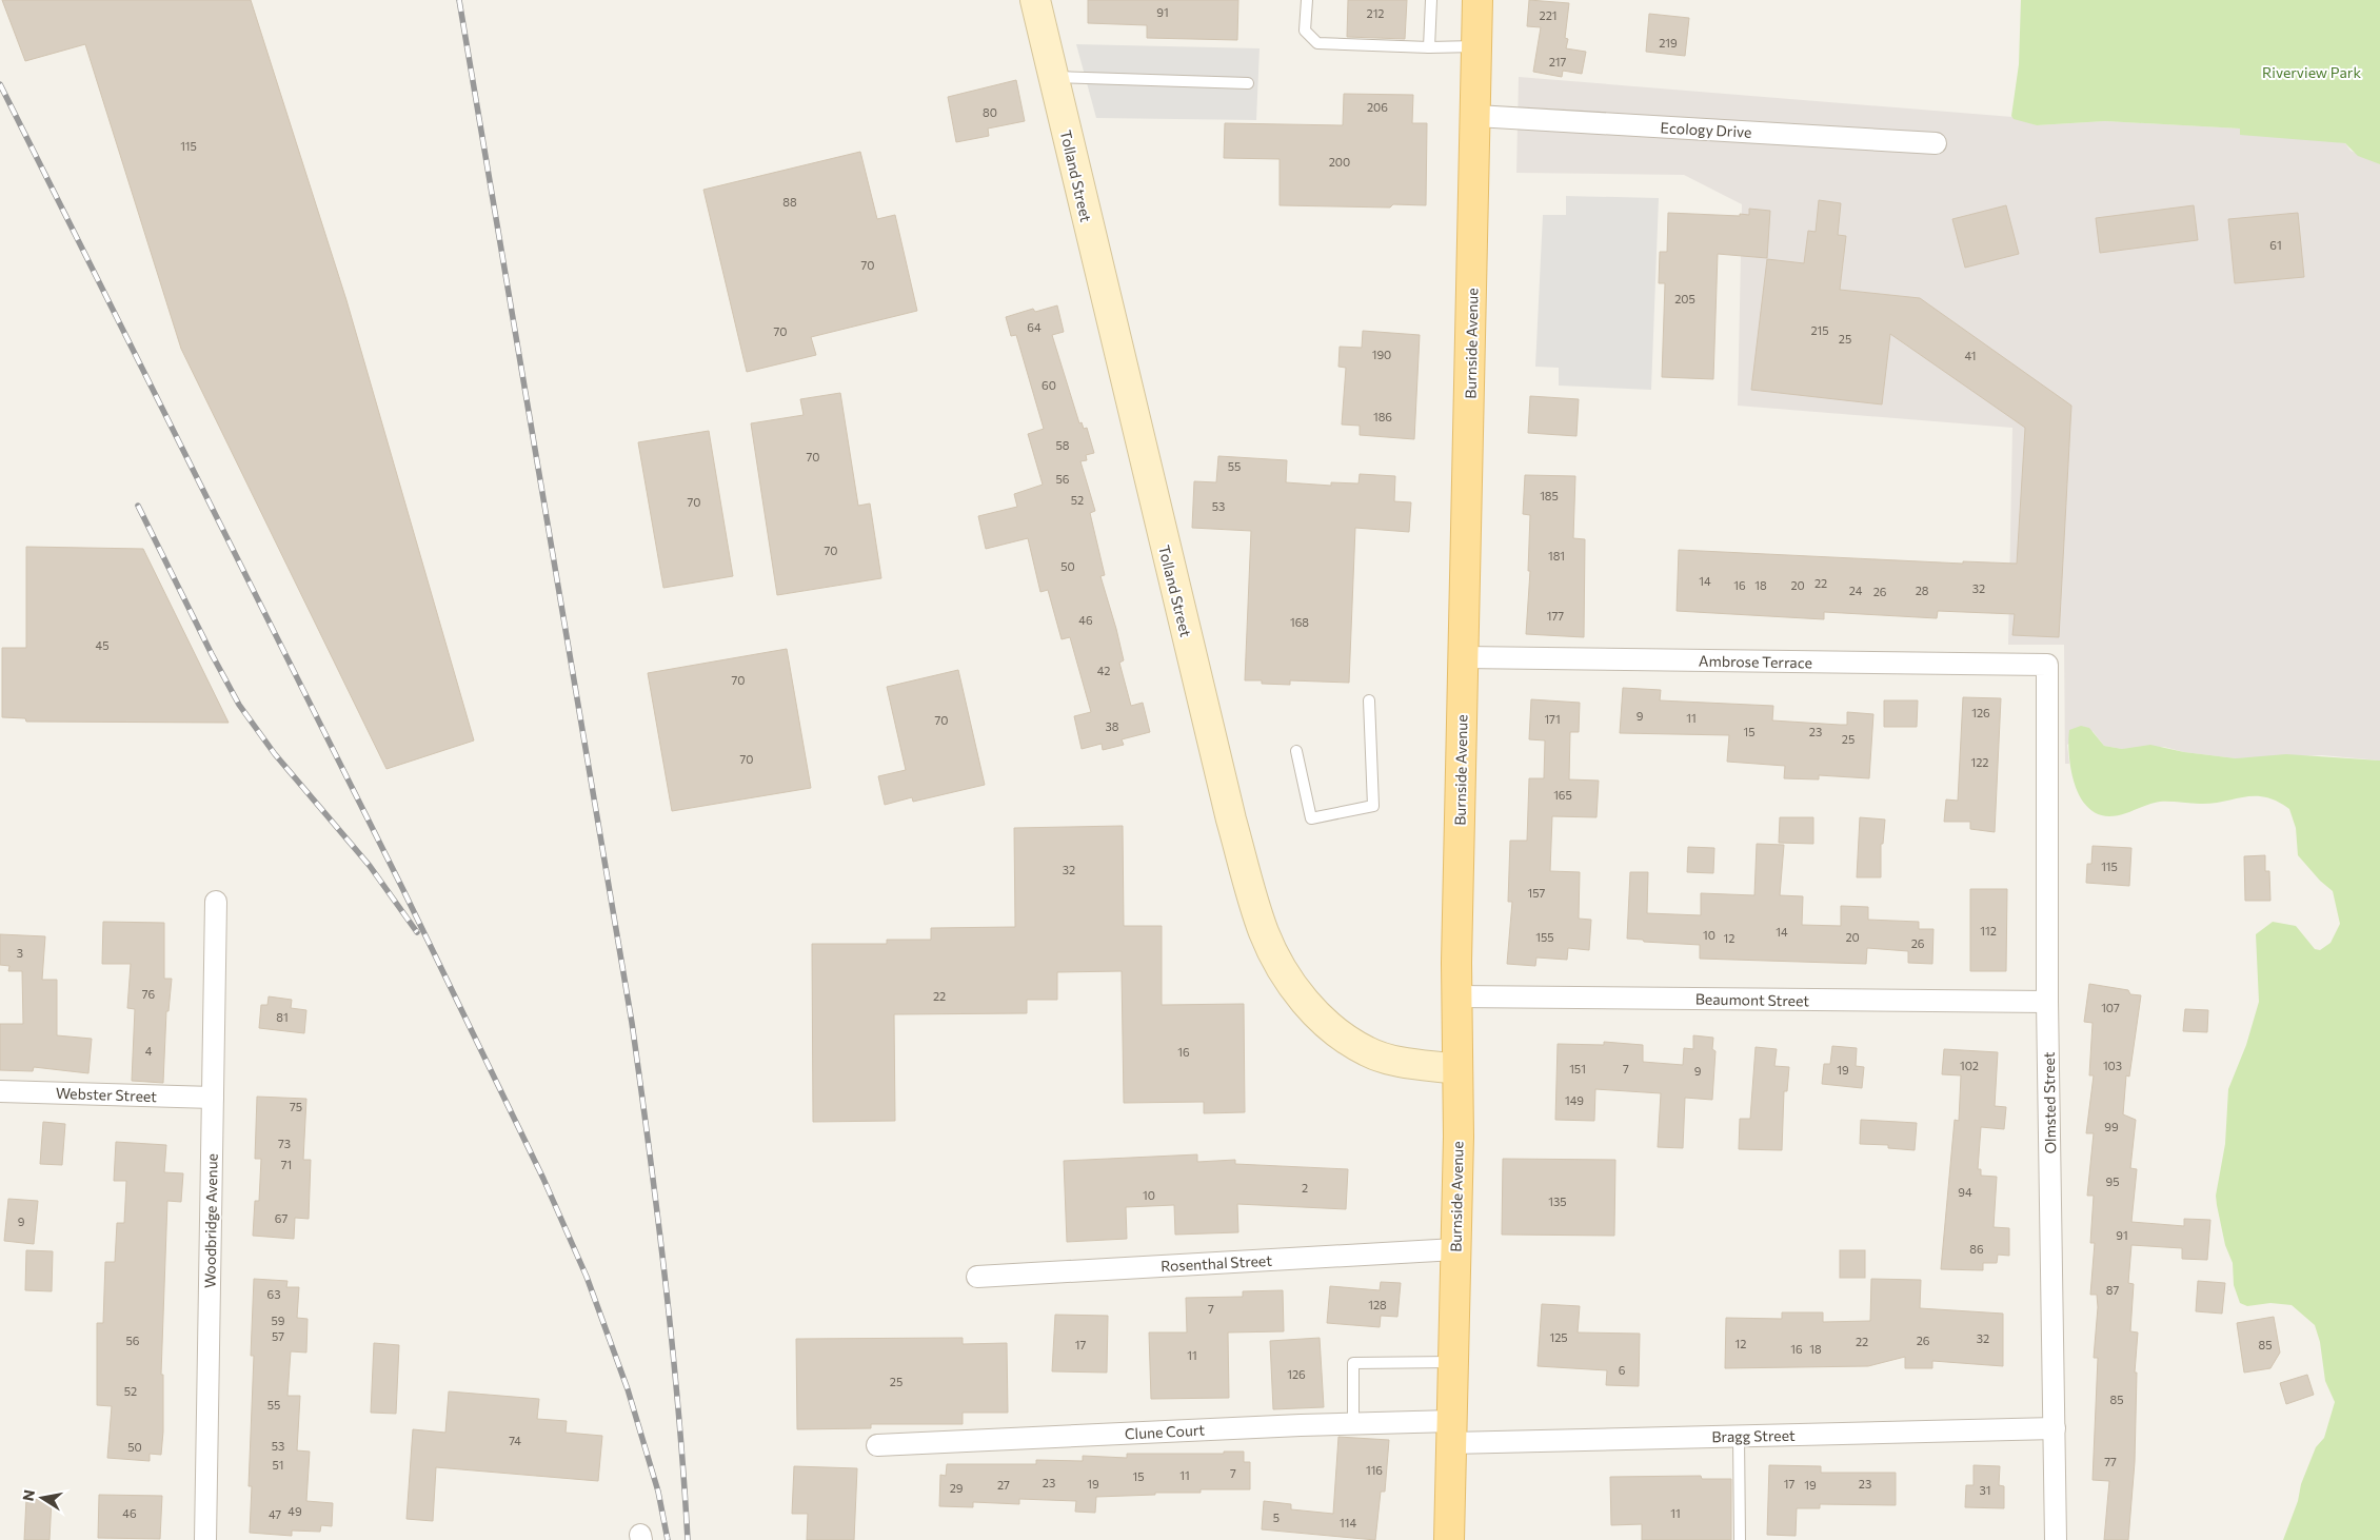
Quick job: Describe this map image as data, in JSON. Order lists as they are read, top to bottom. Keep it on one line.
{"streets":{"main road":["Tolland Street","Burnside Avenue"],"street":["Ecology Drive","Ambrose Terrace","Beaumont Street","Webster Street","Olmsted Street","Woodbridge Avenue","Rosenthal Street","Clune Court","Bragg Street"]},"crossings":[["Ecology Drive","Burnside Avenue"],["Tolland Street","Burnside Avenue"],["Burnside Avenue","Ambrose Terrace"],["Burnside Avenue","Beaumont Street"],["Burnside Avenue","Rosenthal Street"],["Burnside Avenue","Clune Court"],["Burnside Avenue","Bragg Street"],["Ambrose Terrace","Olmsted Street"],["Beaumont Street","Olmsted Street"],["Webster Street","Woodbridge Avenue"],["Olmsted Street","Bragg Street"],["Clune Court","Bragg Street"]],"parks":["Riverview Park"],"house_numbers":["91","212","221","219","217","206","80","115","200","88","61","70","205","64","215","70","25","190","41","60","186","58","70","55","56","185","52","70","53","70","181","50","14","22","16","18","20","32","24","28","26","177","46","168","45","42","70","126","9","11","171","70","38","15","23","25","70","122","165","115","32","157","112","14","10","155","20","12","26","3","76","22","107","81","4","16","102","103","151","7","19","9","149","75","99","73","71","95","2","94","10","135","67","9","91","86","87","63","128","7","59","57","125","32","56","26","22","12","17","85","16","18","11","6","126","25","52","85","55","74","53","50","77","51","116","7","11","15","23","19","17","23","27","19","29","31","49","46","11","47","5","114"],"north":"left"}
